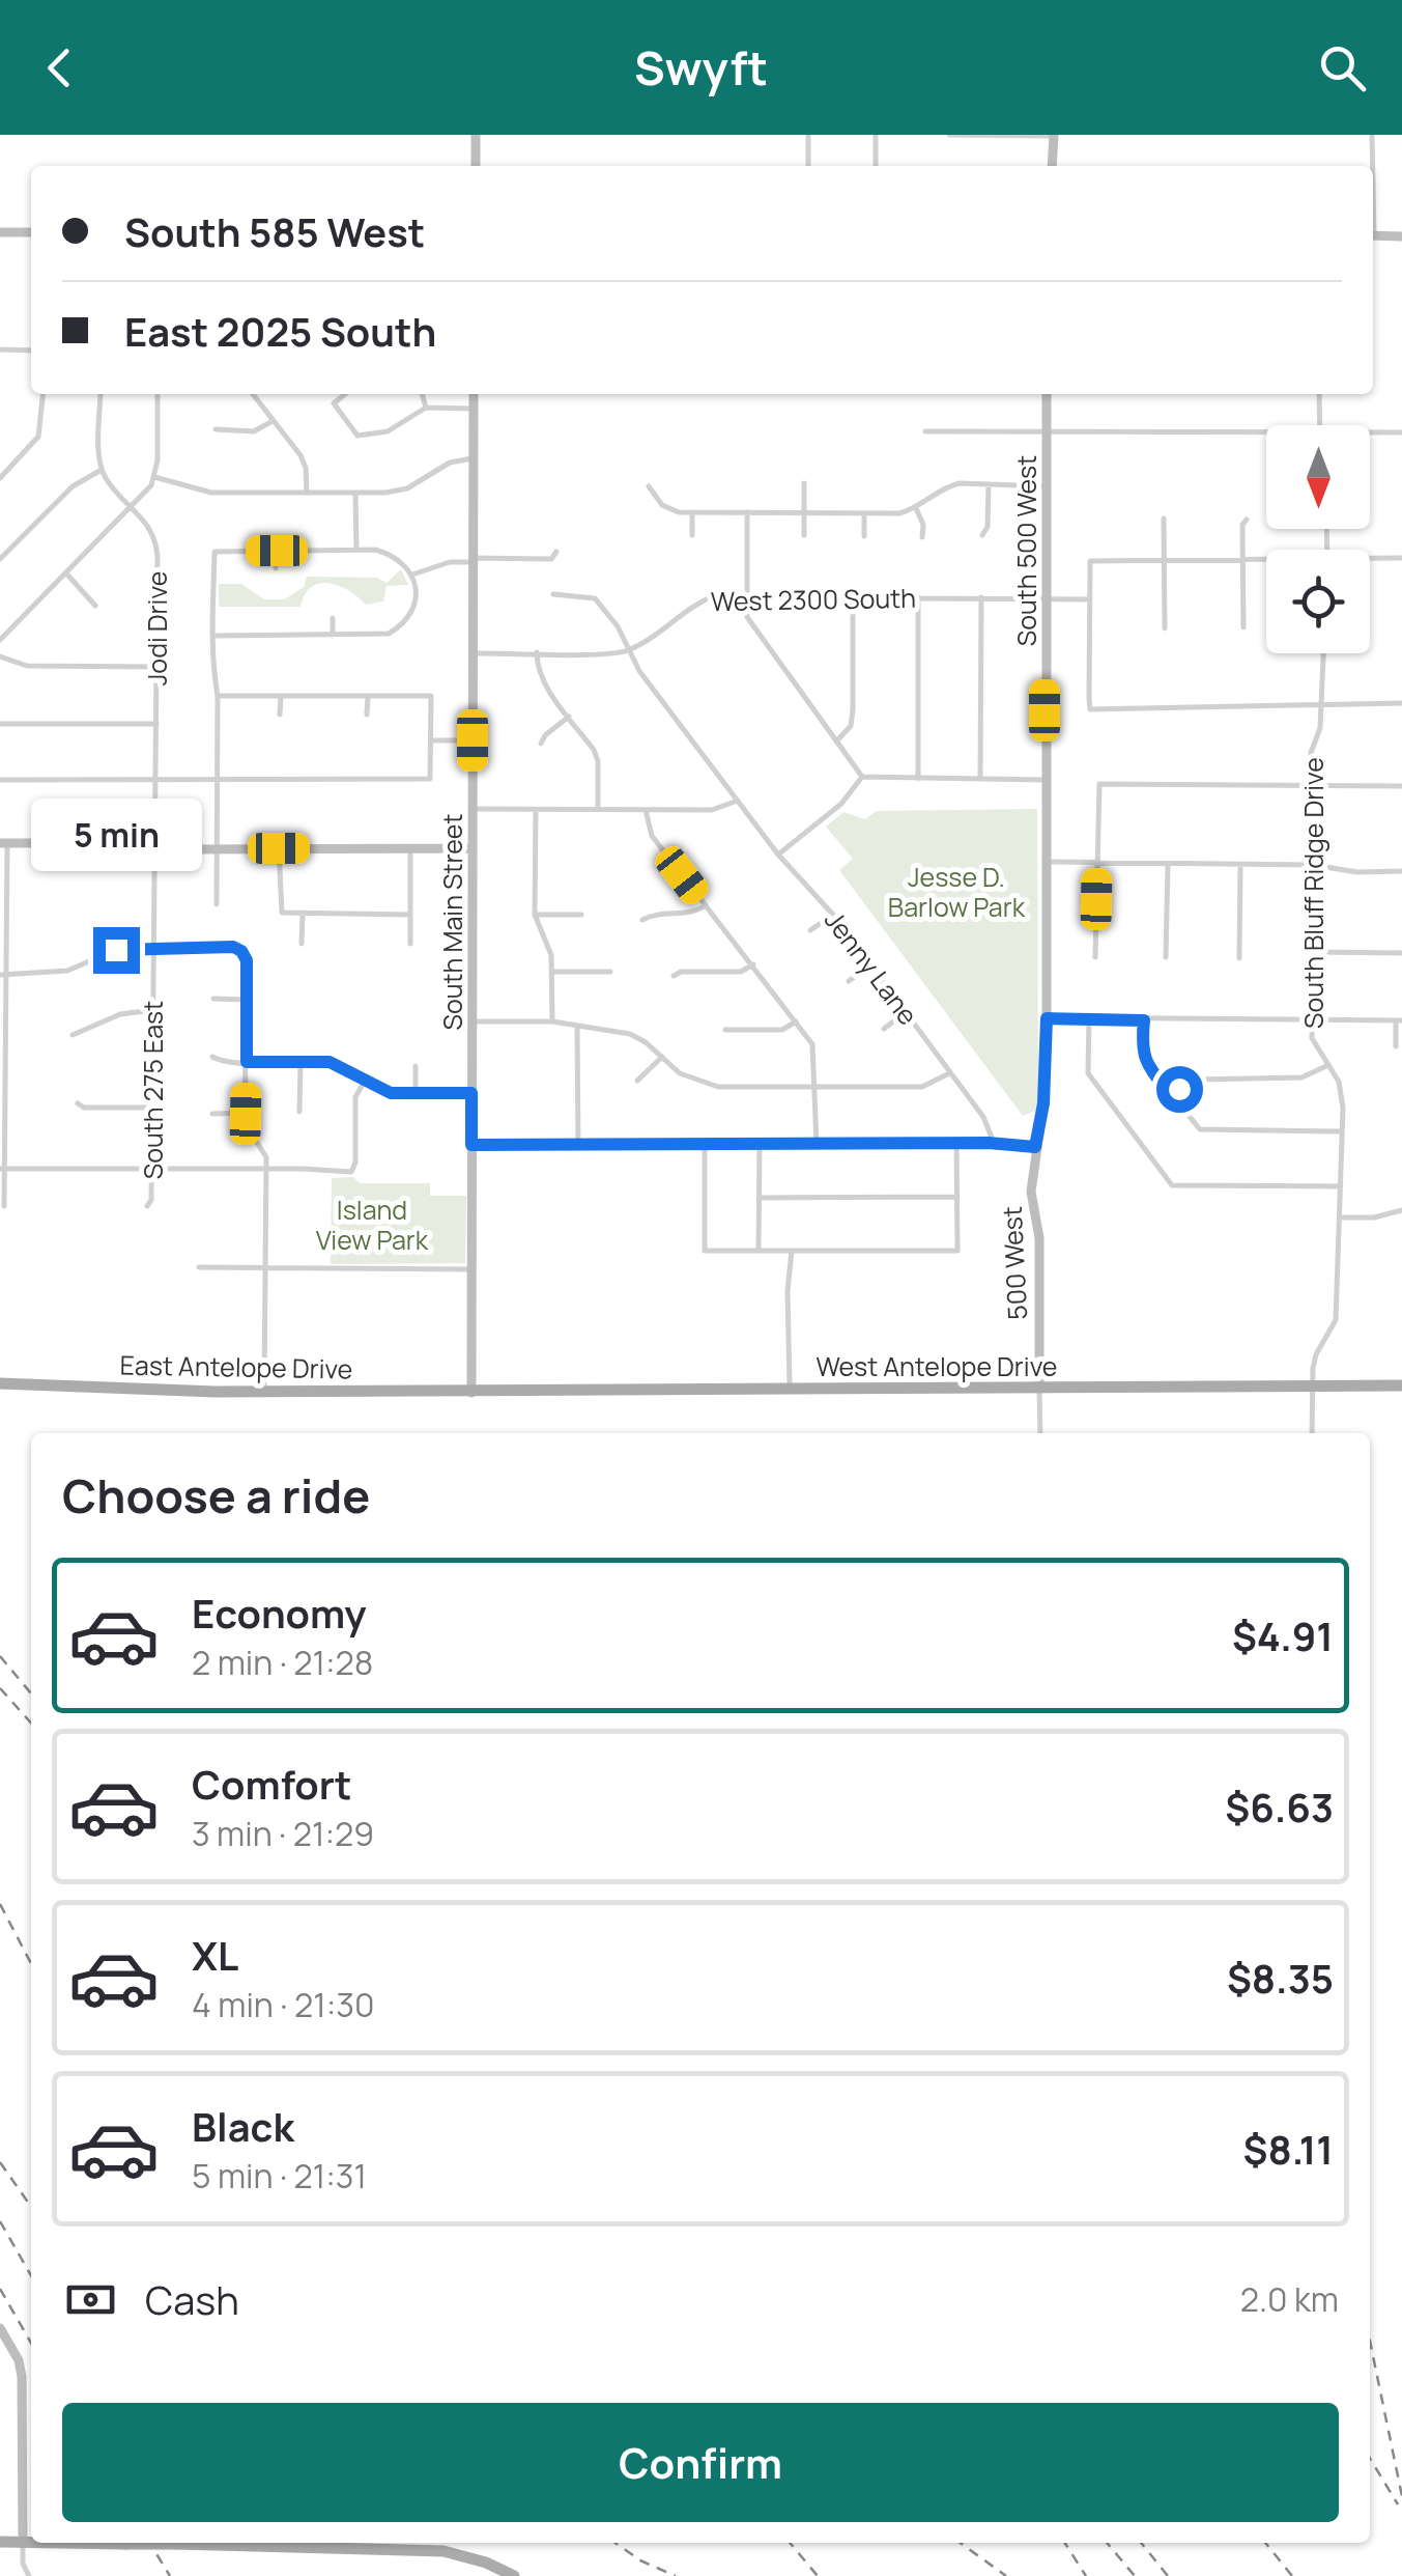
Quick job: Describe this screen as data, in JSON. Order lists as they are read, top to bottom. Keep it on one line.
{"streets":{"main road":["West Antelope Drive","East Antelope Drive"],"street":["South 500 West","West 2300 South","Jodi Drive","South Bluff Ridge Drive","South Main Street","Jenny Lane","South 275 East","500 West"]},"crossings":[["South 500 West","West 2300 South"],["South 500 West","500 West"],["West 2300 South","South Main Street"],["West 2300 South","Jenny Lane"],["Jodi Drive","South 275 East"],["South Bluff Ridge Drive","West Antelope Drive"],["South Main Street","West Antelope Drive"],["South Main Street","East Antelope Drive"],["500 West","West Antelope Drive"],["West Antelope Drive","East Antelope Drive"]],"parks":["Jesse D. Barlow Park","Island View Park"],"north":"bottom","page":{"header":"Swyft","banner":["South 585 West","East 2025 South"],"bubble":"5 min","heading":"Choose a ride","list":[{"name":"Economy","note":"2 min · 21:28","value":"$4.91"},{"name":"Comfort","note":"3 min · 21:29","value":"$6.63"},{"name":"XL","note":"4 min · 21:30","value":"$8.35"},{"name":"Black","note":"5 min · 21:31","value":"$8.11"}],"pay":["Cash","2.0 km"],"buttons":"Confirm"}}
